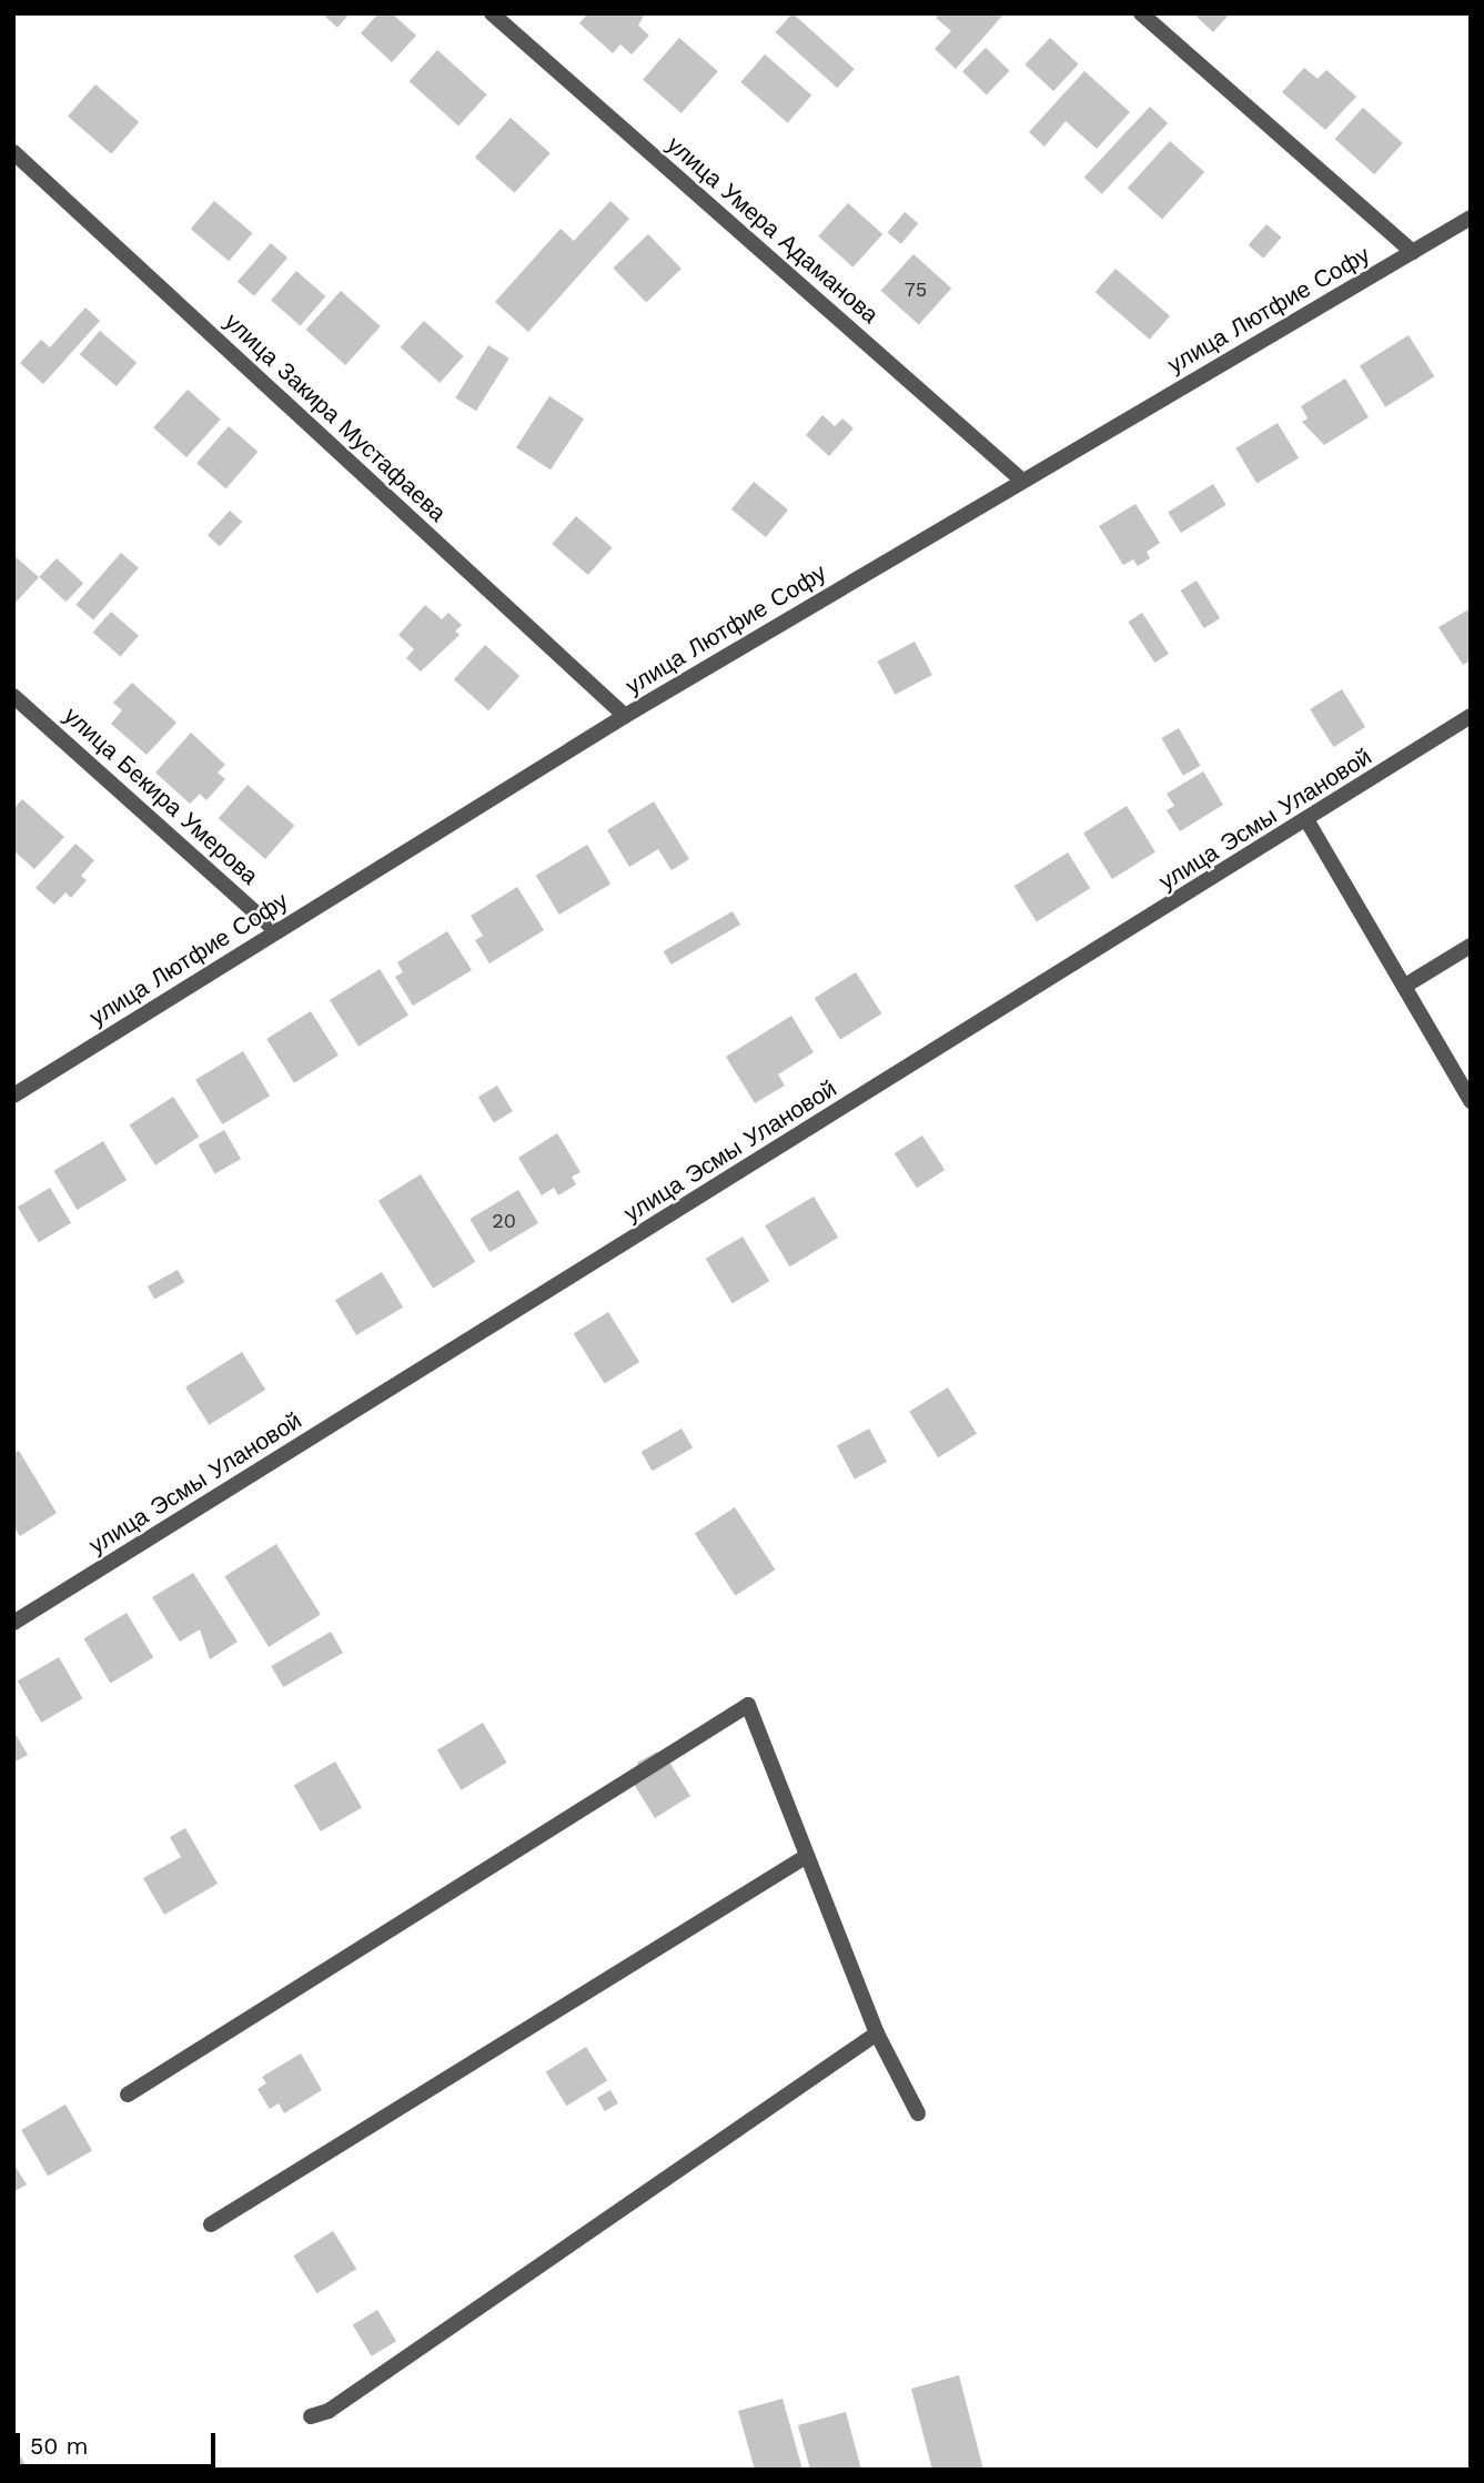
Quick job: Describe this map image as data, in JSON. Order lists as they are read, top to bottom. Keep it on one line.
{"streets":{"street":["улица Умера Адаманова","улица Лютфие Софу","улица Закира Мустафаева","улица Бекира Умерова","улица Эсмы Улановой"]},"crossings":[["улица Умера Адаманова","улица Лютфие Софу"],["улица Лютфие Софу","улица Закира Мустафаева"],["улица Лютфие Софу","улица Бекира Умерова"]],"house_numbers":["75","20"],"scale_bar":"50 m"}
